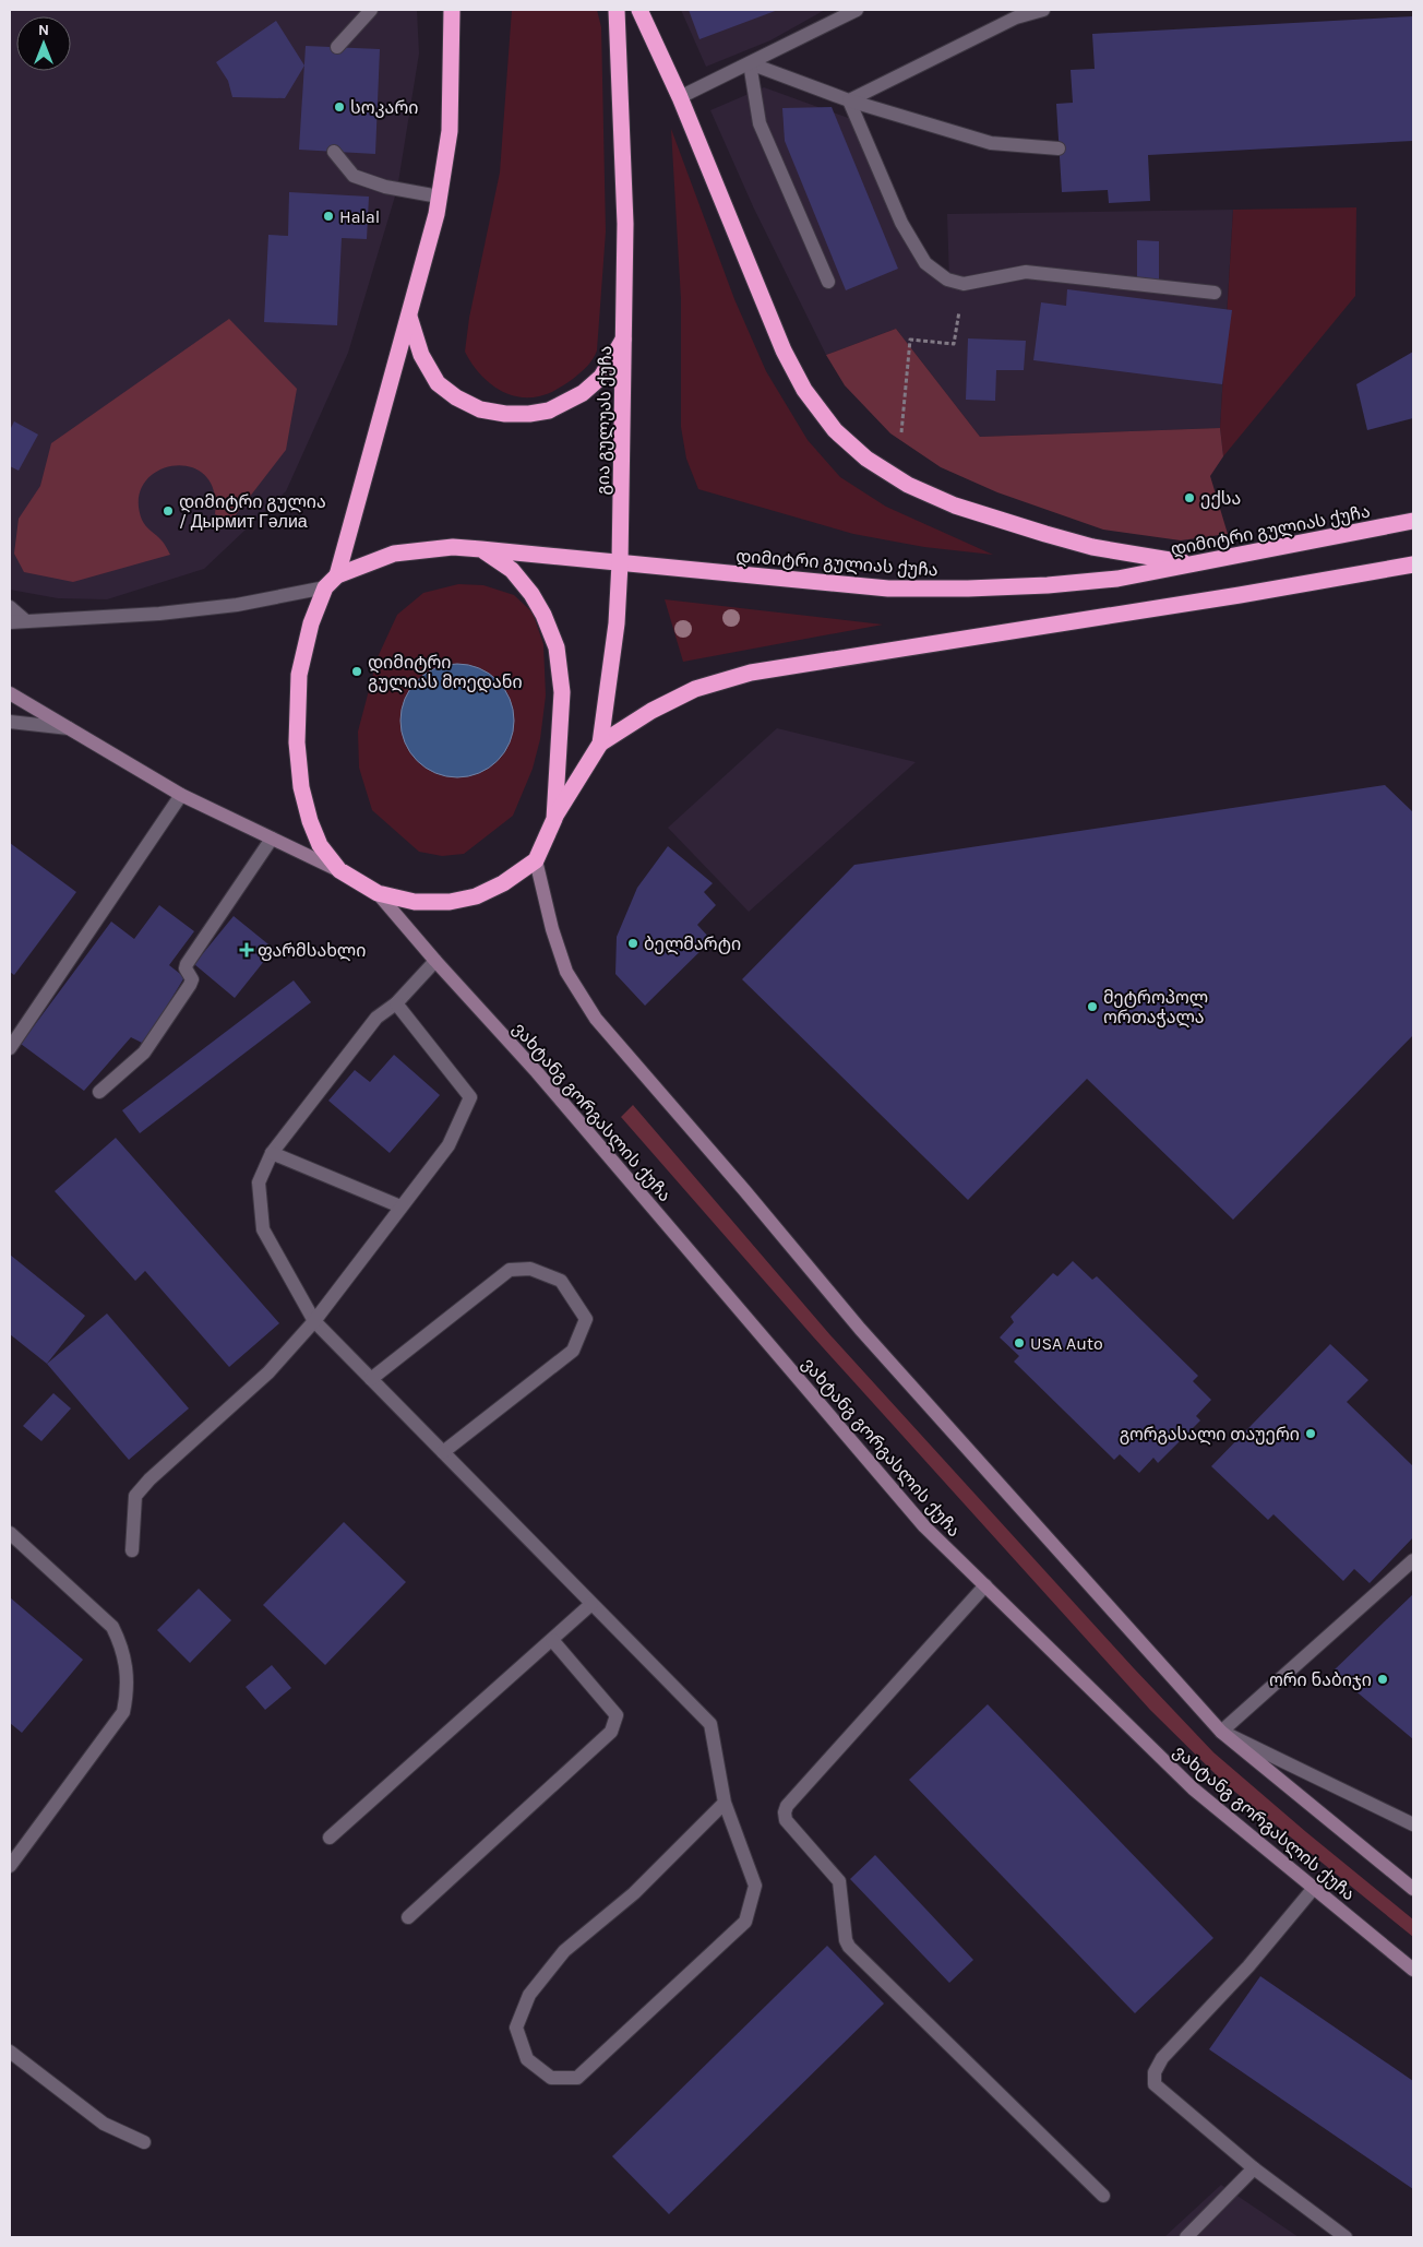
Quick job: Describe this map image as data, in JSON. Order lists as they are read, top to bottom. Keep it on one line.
{"streets":{"highway":["გია გულუას ქუჩა","დიმიტრი გულიას ქუჩა"],"street":["ვახტანგ გორგასლის ქუჩა"]},"crossings":[["გია გულუას ქუჩა","დიმიტრი გულიას ქუჩა"]],"places":{"other":["სოკარი","Halal","ექსა","დიმიტრი გულია / Дырмит Гәлиа","დიმიტრი გულიას მოედანი","ბელმარტი","მეტროპოლ ორთაჭალა","USA Auto","გორგასალი თაუერი","ორი ნაბიჯი"],"health":["ფარმსახლი"]},"north":"top"}
